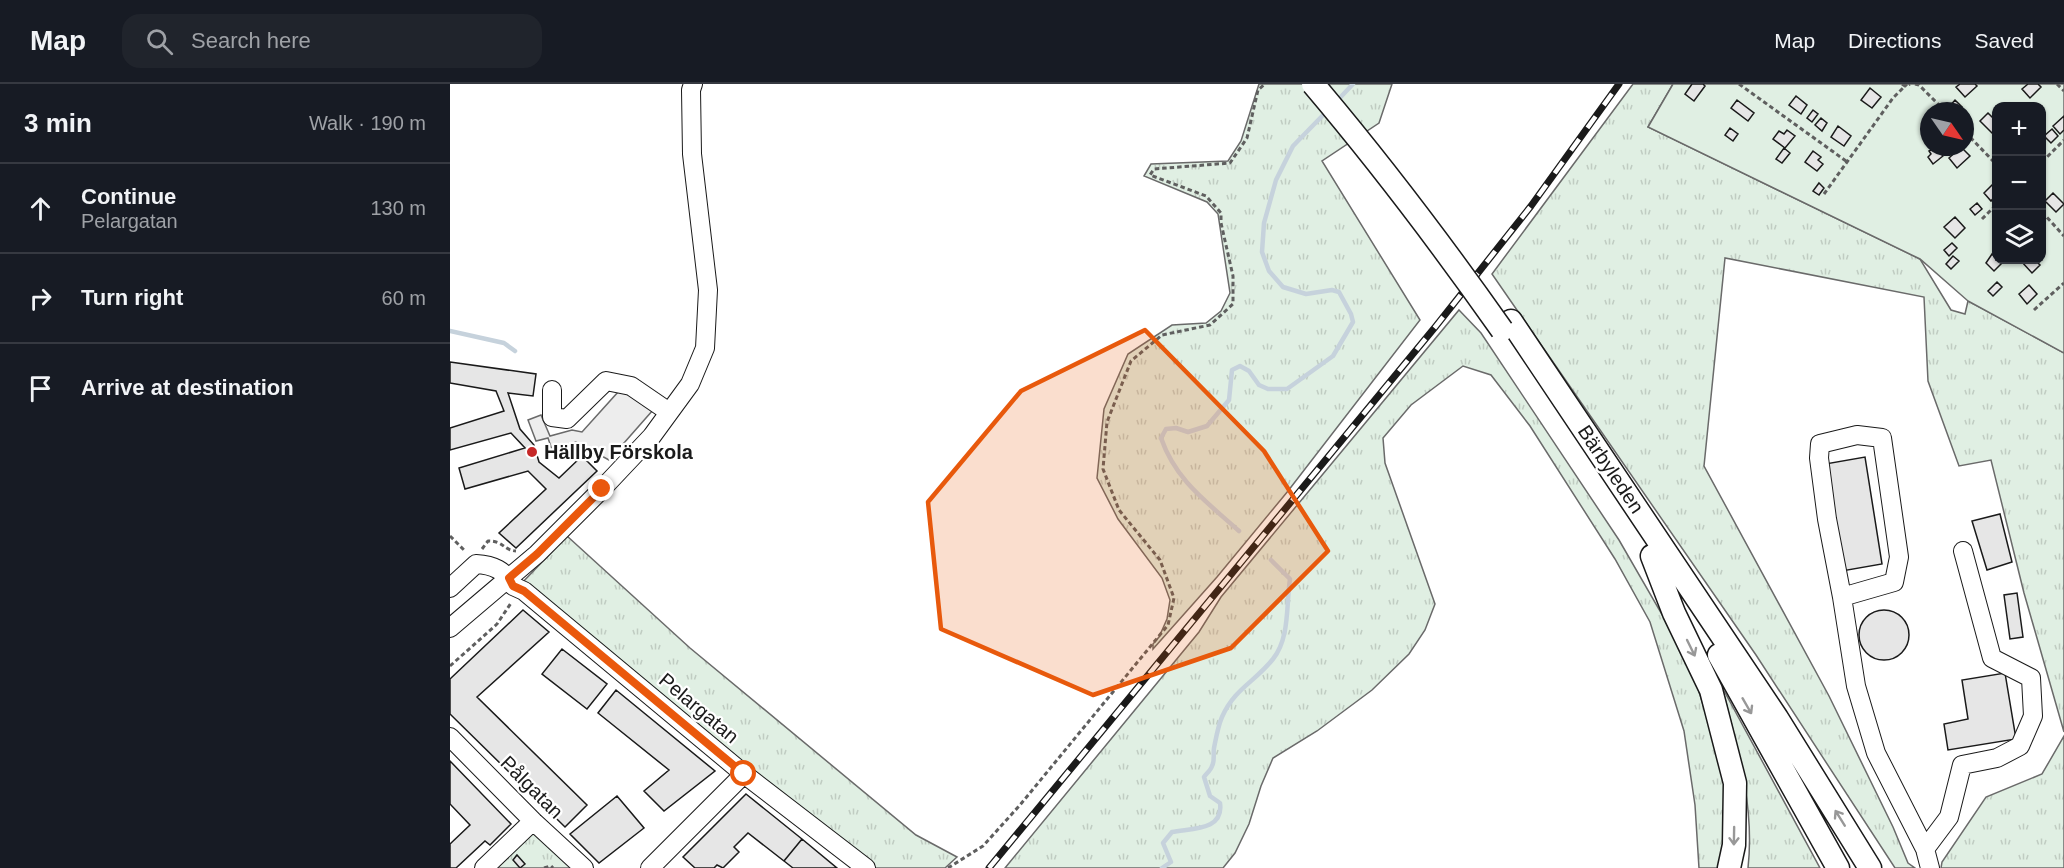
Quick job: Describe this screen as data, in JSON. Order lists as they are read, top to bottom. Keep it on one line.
{"streets":{"main road":["Bärbyleden"],"street":["Pelargatan","Pålgatan"]},"places":["Hällby Förskola"],"north":"bottom right","page":{"header":"Map","search":"Search here","nav":["Map","Directions","Saved"],"heading":["3 min","Walk · 190 m"],"map_buttons":["+","−"],"list":[["Continue","Pelargatan","130 m"],["Turn right","60 m"],"Arrive at destination"]}}
